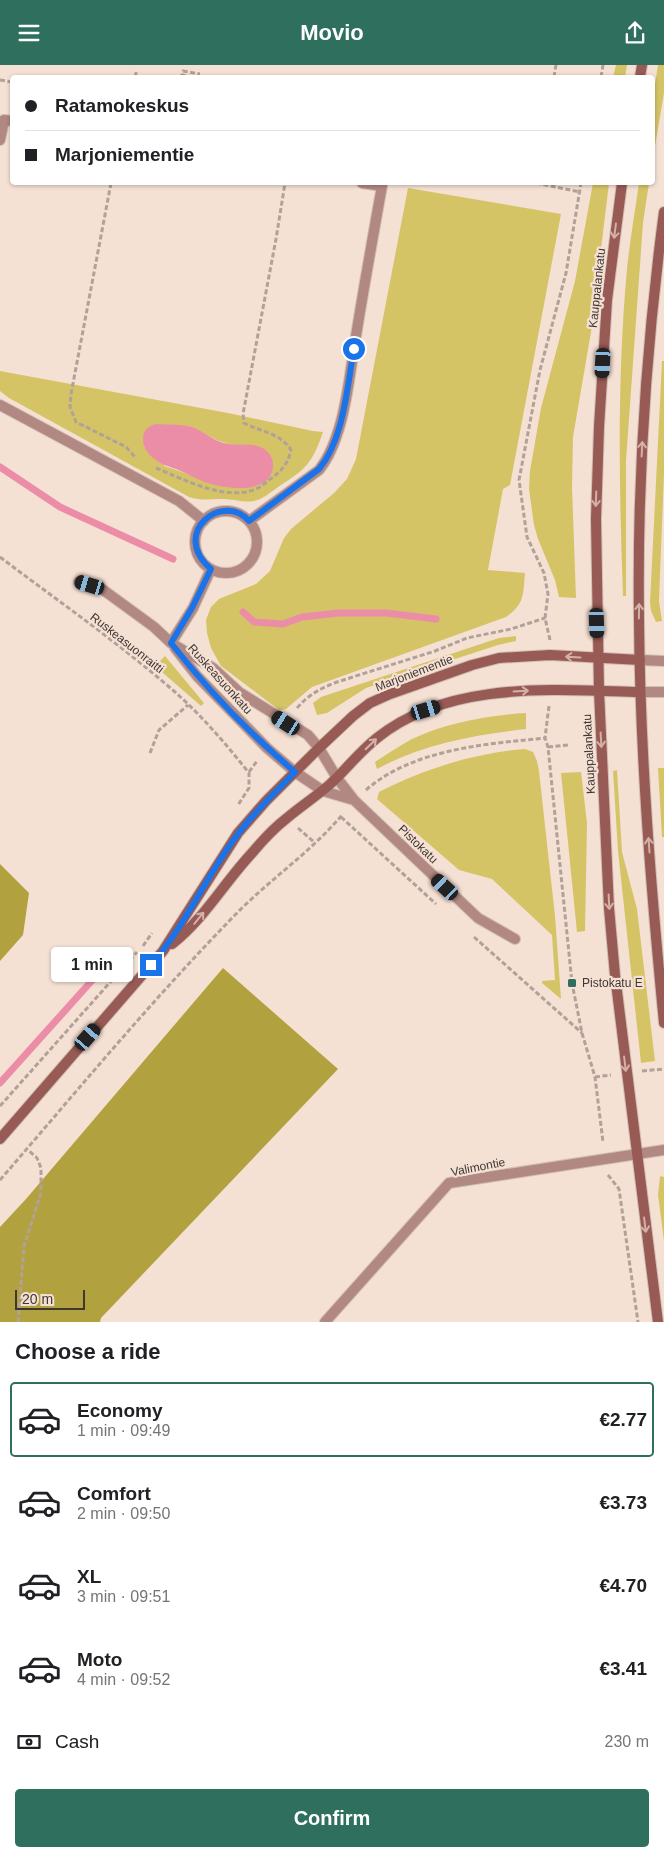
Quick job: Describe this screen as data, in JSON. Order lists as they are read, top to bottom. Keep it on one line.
{"streets":{"main road":["Kauppalankatu","Marjoniementie"],"street":["Ruskeasuonkatu","Pistokatu","Valimontie"],"path":["Ruskeasuonraitti"]},"crossings":[["Kauppalankatu","Marjoniementie"],["Kauppalankatu","Valimontie"],["Marjoniementie","Ruskeasuonkatu"],["Marjoniementie","Pistokatu"],["Ruskeasuonkatu","Pistokatu"]],"places":{"transit":["Pistokatu E"]},"scale_bar":"20 m","page":{"header":"Movio","banner":["Ratamokeskus","Marjoniementie"],"bubble":"1 min","scale":"20 m","heading":"Choose a ride","list":[{"name":"Economy","note":"1 min · 09:49","value":"€2.77"},{"name":"Comfort","note":"2 min · 09:50","value":"€3.73"},{"name":"XL","note":"3 min · 09:51","value":"€4.70"},{"name":"Moto","note":"4 min · 09:52","value":"€3.41"}],"pay":["Cash","230 m"],"buttons":"Confirm"}}
